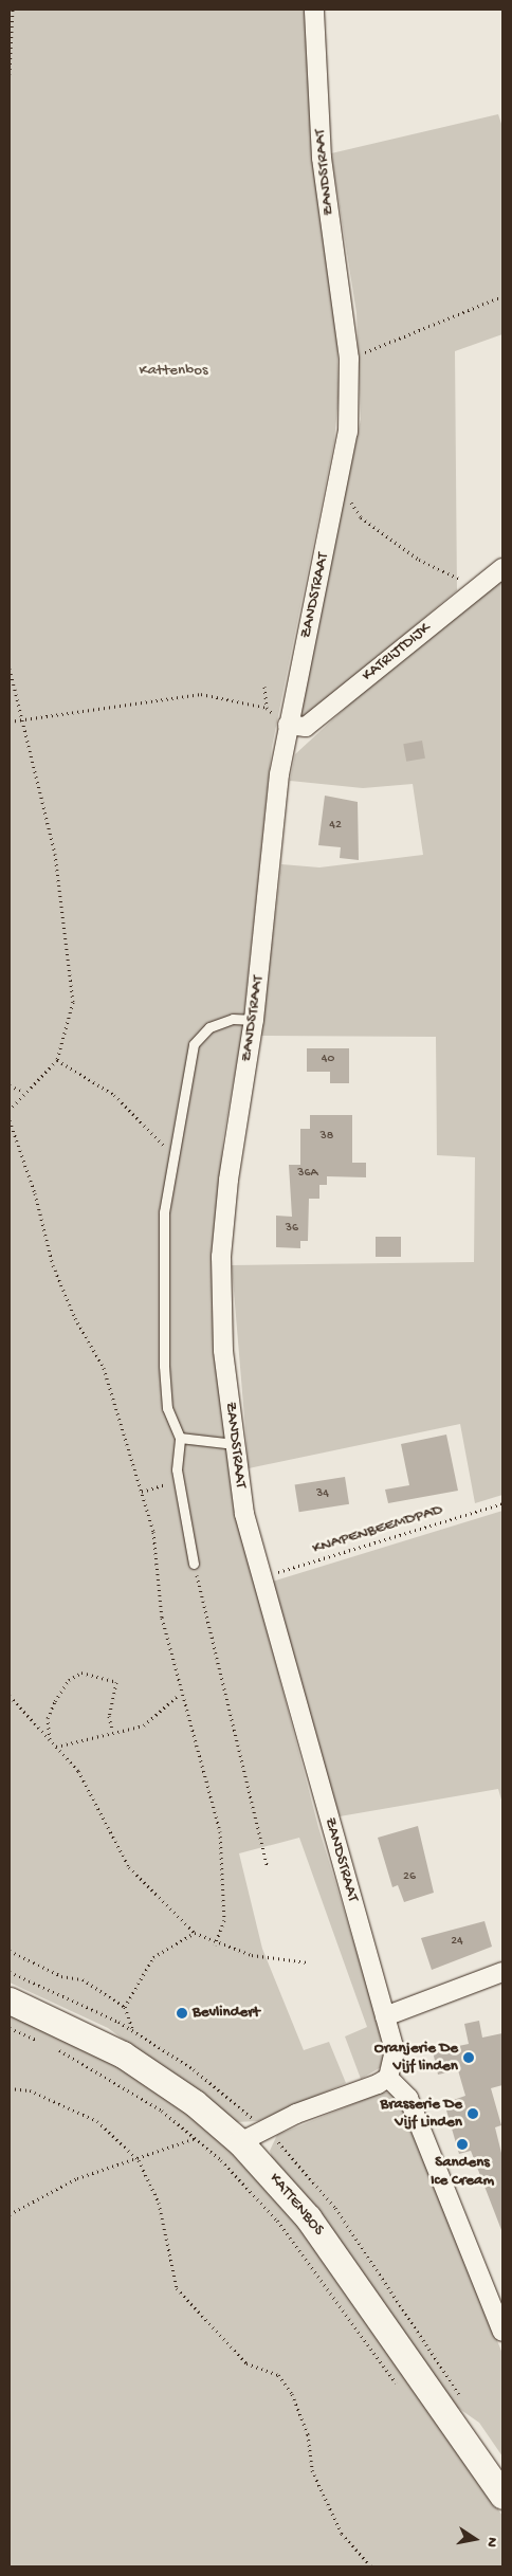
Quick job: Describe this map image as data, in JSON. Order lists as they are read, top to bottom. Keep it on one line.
{"streets":{"main road":["KATTENBOS"],"street":["ZANDSTRAAT","KATRIJTDIJK"],"path":["KNAPENBEEMDPAD"]},"crossings":[["ZANDSTRAAT","KATRIJTDIJK"],["ZANDSTRAAT","KNAPENBEEMDPAD"]],"parks":["Kattenbos"],"places":["Bevlindert","Oranjerie De Vijf linden","Brasserie De Vijf Linden","Sandens Ice Cream"],"house_numbers":["42","40","38","36A","36","34","26","24"],"north":"right"}
